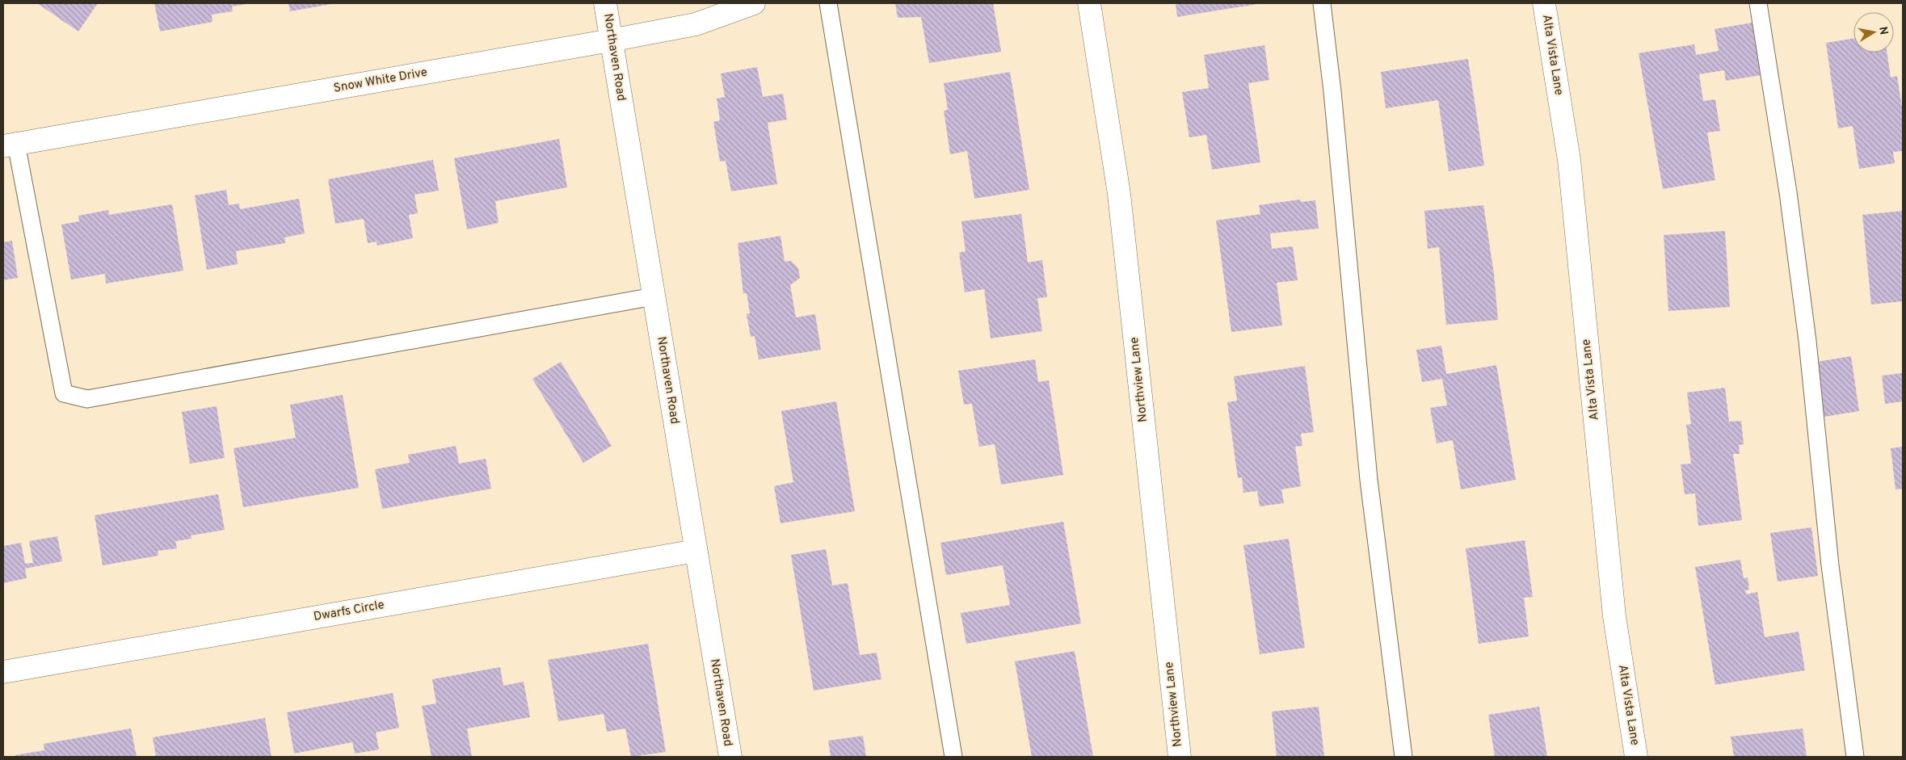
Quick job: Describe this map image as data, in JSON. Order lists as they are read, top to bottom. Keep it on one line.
{"streets":{"street":["Alta Vista Lane","Northaven Road","Snow White Drive","Northview Lane","Dwarfs Circle"]},"crossings":[["Northaven Road","Snow White Drive"],["Northaven Road","Dwarfs Circle"]],"north":"right"}
